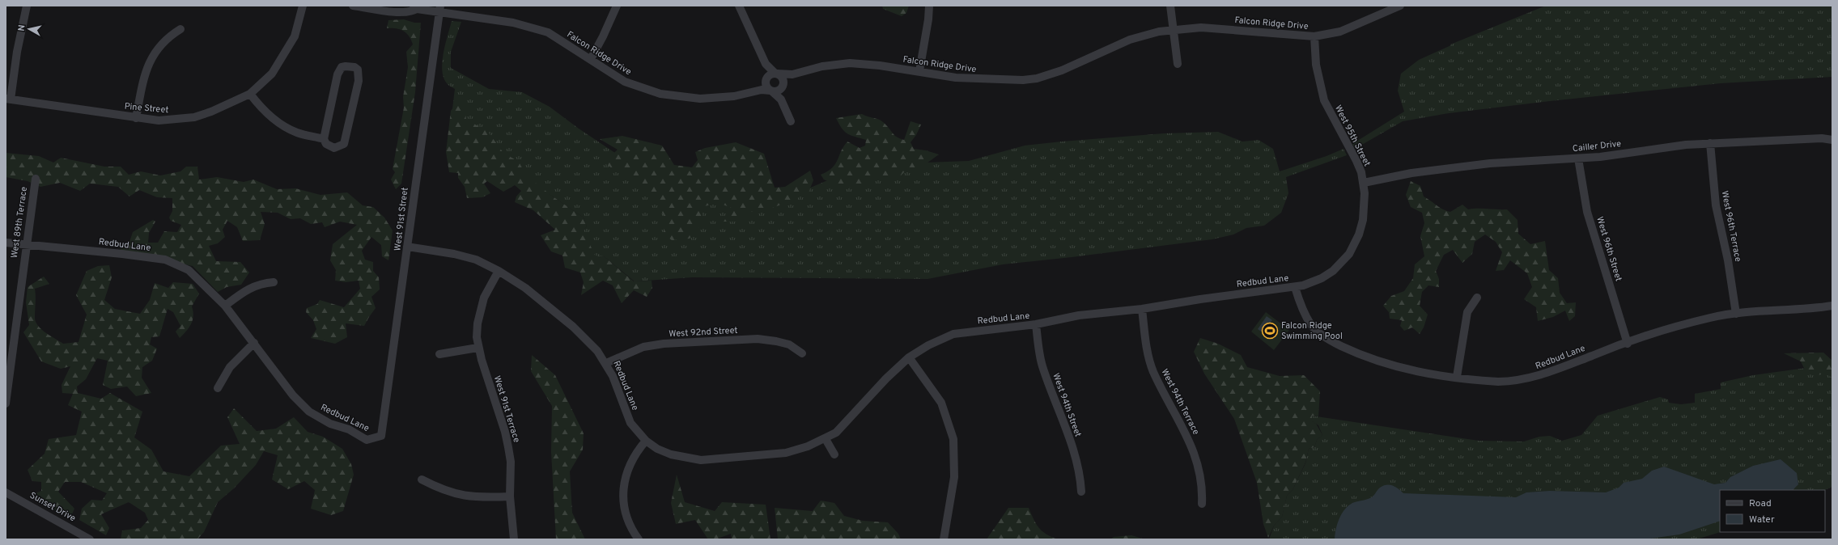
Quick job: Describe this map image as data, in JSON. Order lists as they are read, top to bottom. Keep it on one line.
{"streets":{"street":["Falcon Ridge Drive","Pine Street","West 95th Street","Cailler Drive","West 91st Street","West 89th Terrace","West 96th Terrace","Redbud Lane","West 96th Street","West 92nd Street","West 94th Terrace","West 94th Street","West 91st Terrace","Sunset Drive"]},"crossings":[["Falcon Ridge Drive","West 95th Street"],["Falcon Ridge Drive","West 91st Street"],["West 95th Street","Cailler Drive"],["West 95th Street","Redbud Lane"],["Cailler Drive","West 96th Terrace"],["Cailler Drive","West 96th Street"],["West 91st Street","Redbud Lane"],["West 89th Terrace","Redbud Lane"],["West 96th Terrace","Redbud Lane"],["Redbud Lane","West 96th Street"],["Redbud Lane","West 92nd Street"],["Redbud Lane","West 94th Terrace"],["Redbud Lane","West 94th Street"],["Redbud Lane","West 91st Terrace"]],"places":{"sports":["Falcon Ridge Swimming Pool"]},"legend":["Road","Water"],"north":"left"}
